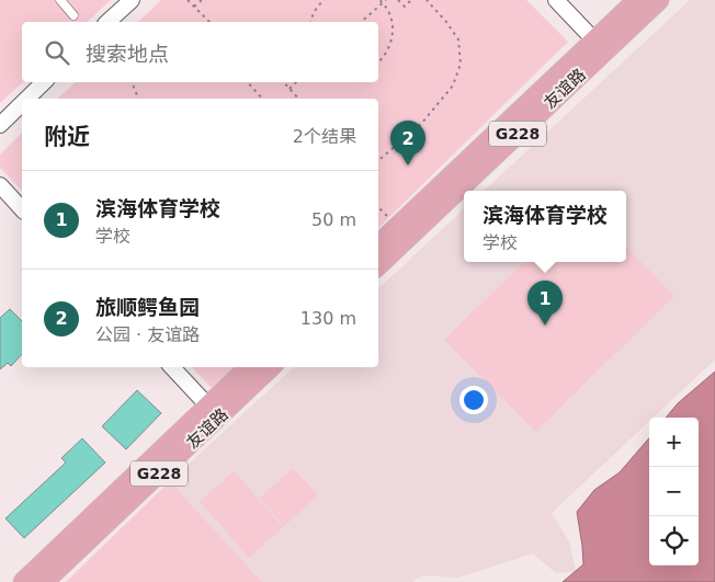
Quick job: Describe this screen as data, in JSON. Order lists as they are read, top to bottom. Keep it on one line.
{"streets":{"highway":["友谊路","G228"]},"page":{"search":"搜索地点","heading":["附近","2个结果"],"pins":["2","1"],"list":[{"mark":"1","name":"滨海体育学校","note":"学校","value":"50 m"},{"mark":"2","name":"旅顺鳄鱼园","note":"公园 · 友谊路","value":"130 m"}],"popup":["滨海体育学校","学校"],"map_buttons":["+","−"]}}
